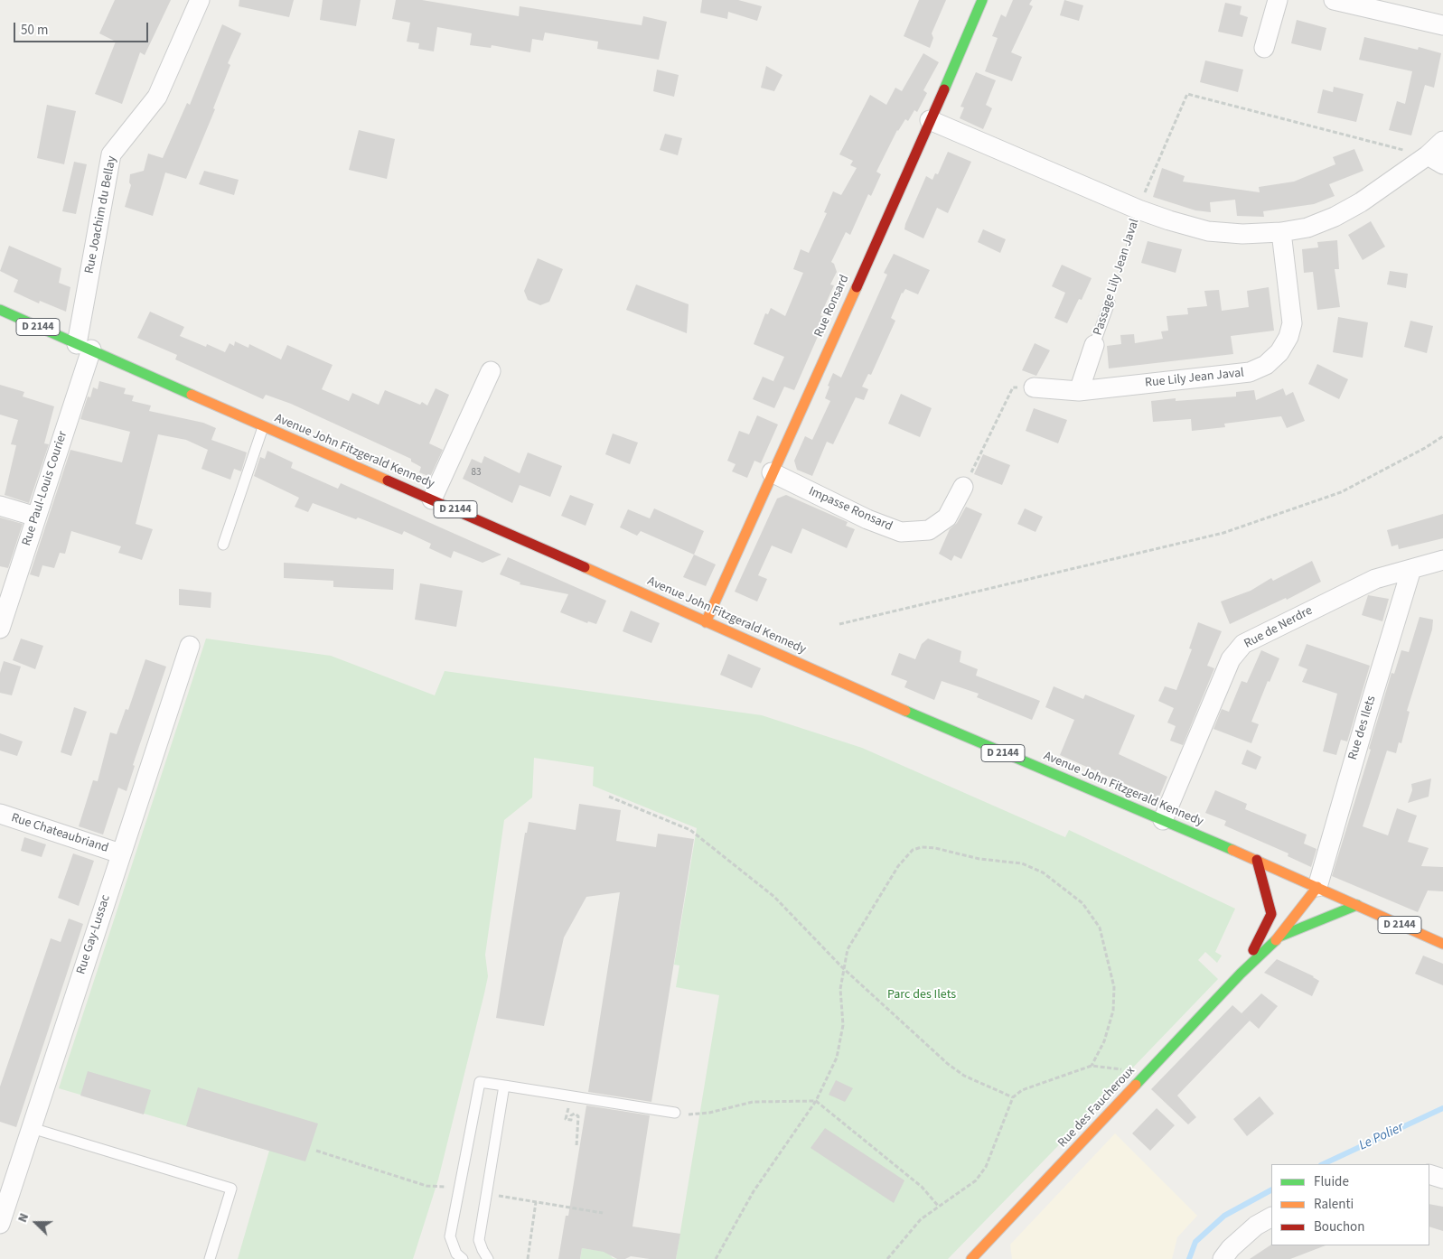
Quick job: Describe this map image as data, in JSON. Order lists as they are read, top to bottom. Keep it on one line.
{"streets":{"main road":["Rue Ronsard","D 2144","Avenue John Fitzgerald Kennedy","Rue des Faucheroux"],"street":["Rue Joachim du Bellay","Rue Lily Jean Javal","Rue Paul-Louis Courier","Impasse Ronsard","Rue de Nerdre","Rue des Ilets","Rue Chateaubriand","Rue Gay-Lussac"],"lane":["Passage Lily Jean Javal"]},"crossings":[["Rue Joachim du Bellay","Avenue John Fitzgerald Kennedy"],["Rue Joachim du Bellay","Rue Paul-Louis Courier"],["Rue Ronsard","Avenue John Fitzgerald Kennedy"],["Rue Ronsard","Impasse Ronsard"],["Avenue John Fitzgerald Kennedy","Rue Paul-Louis Courier"],["Avenue John Fitzgerald Kennedy","Rue de Nerdre"],["Avenue John Fitzgerald Kennedy","Rue des Ilets"],["Avenue John Fitzgerald Kennedy","Rue des Faucheroux"],["Rue de Nerdre","Rue des Ilets"],["Rue des Ilets","Rue des Faucheroux"],["Rue Chateaubriand","Rue Gay-Lussac"]],"water":["Le Polier"],"parks":["Parc des Ilets"],"house_numbers":["83"],"legend":["Fluide","Ralenti","Bouchon"],"scale_bar":"50 m","north":"left"}
